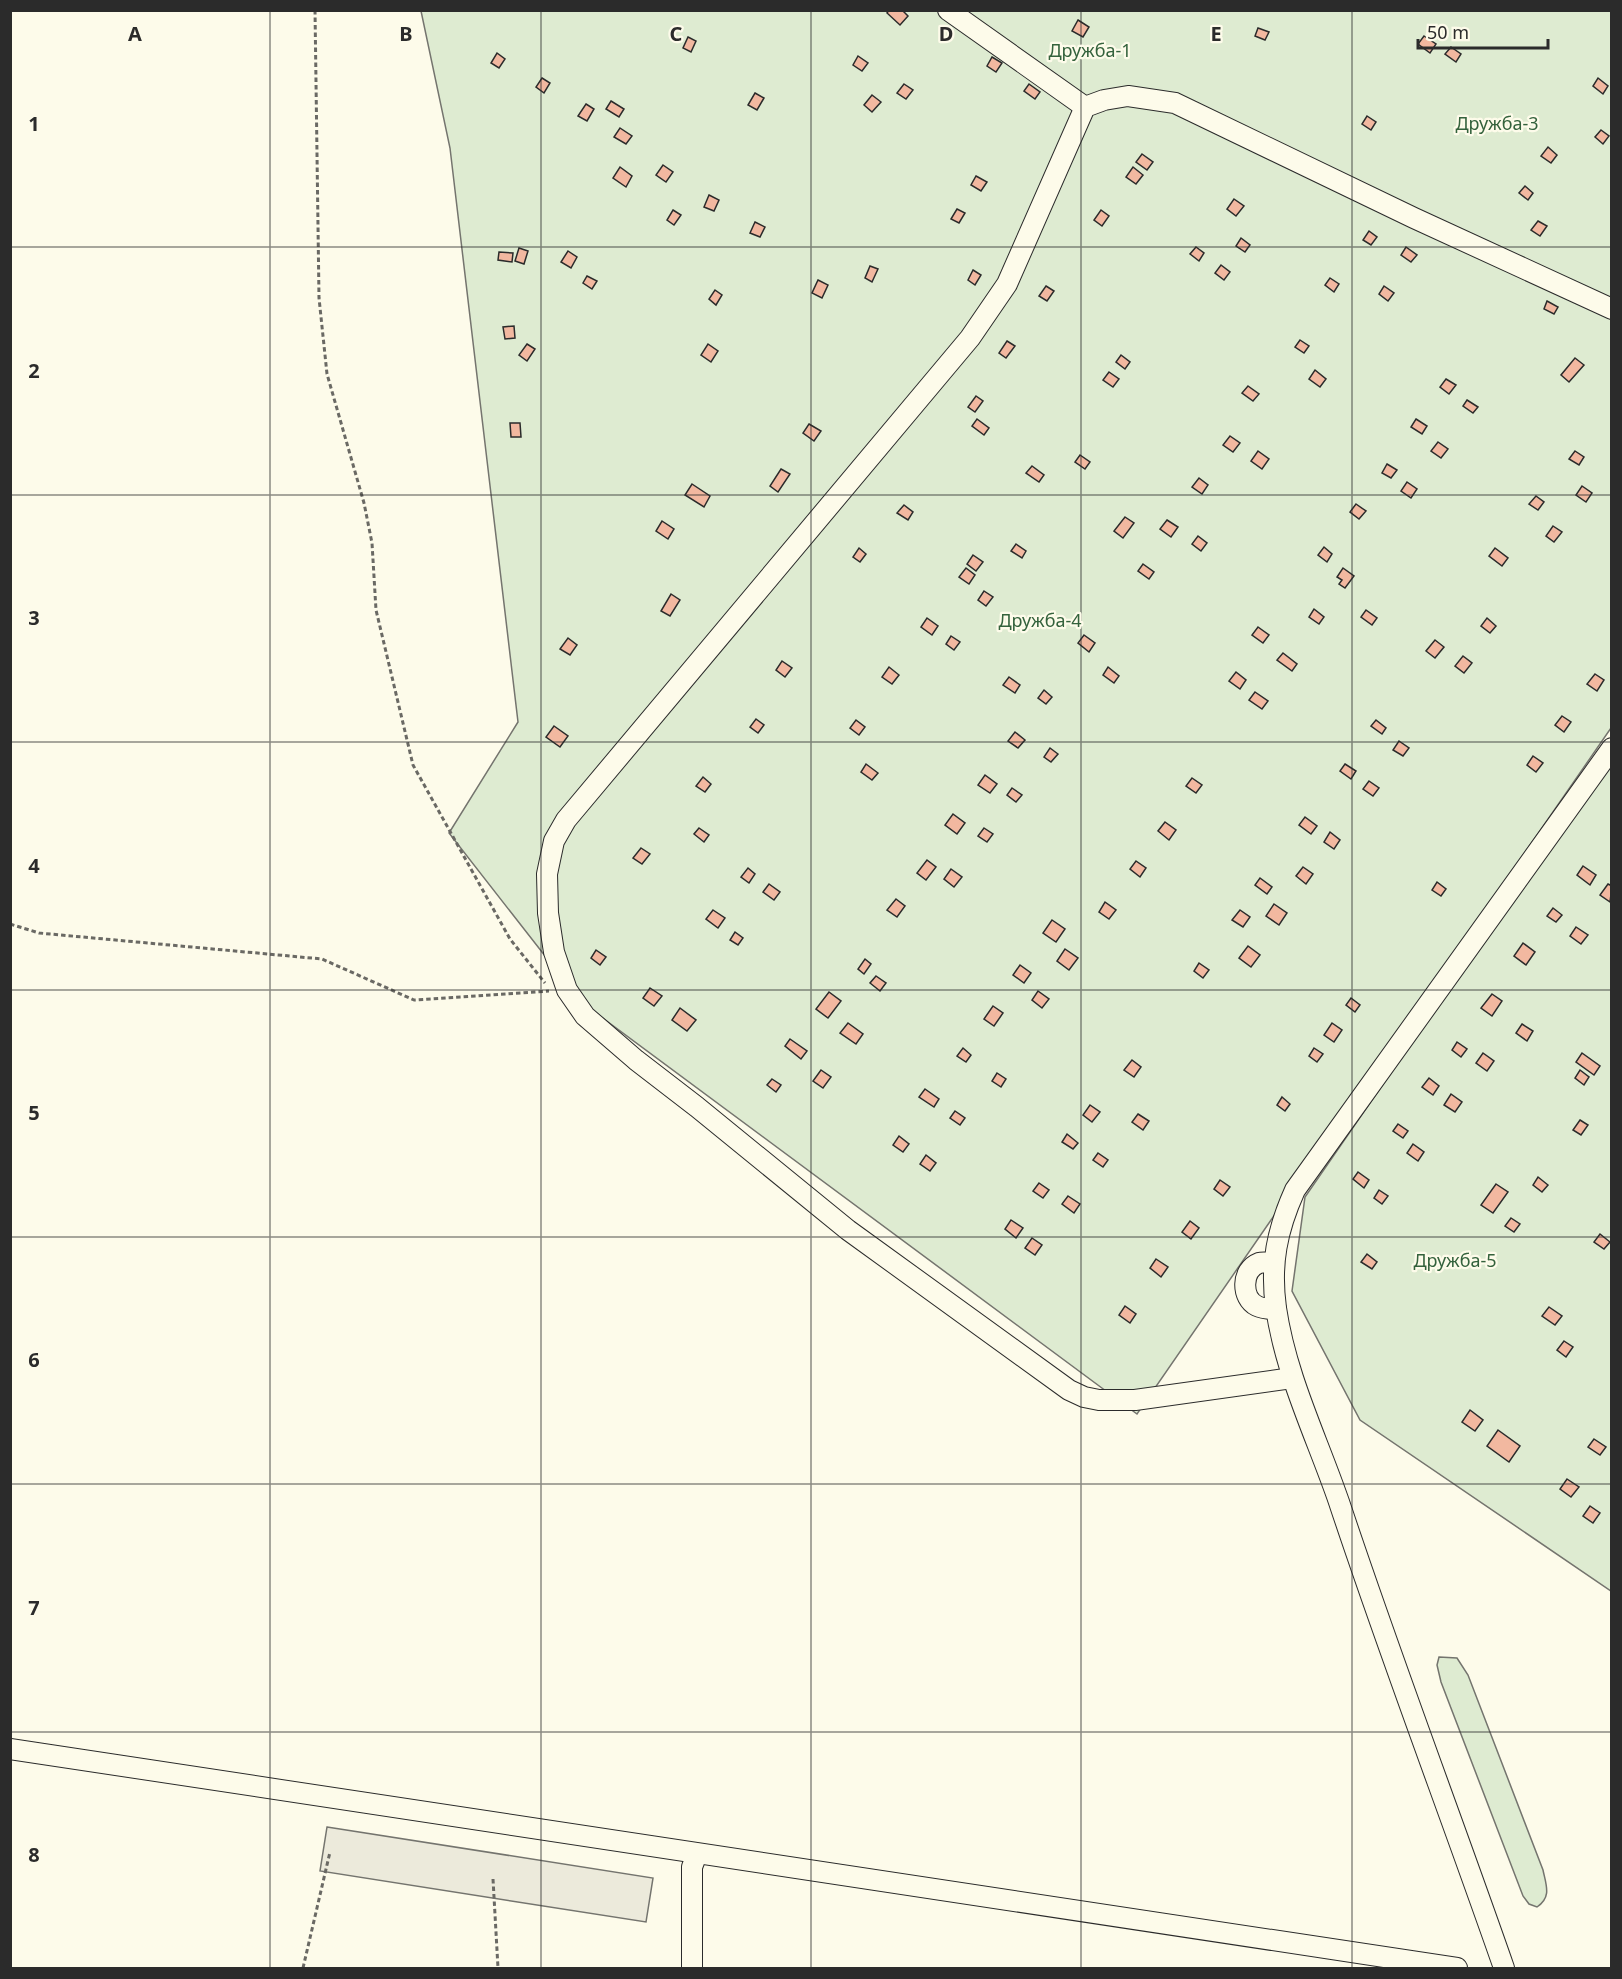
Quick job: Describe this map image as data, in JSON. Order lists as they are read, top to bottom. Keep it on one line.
{"parks":["Дружба-1","Дружба-3","Дружба-4","Дружба-5"],"scale_bar":"50 m","grid":{"columns":["A","B","C","D","E"],"rows":["1","2","3","4","5","6","7","8"]}}
